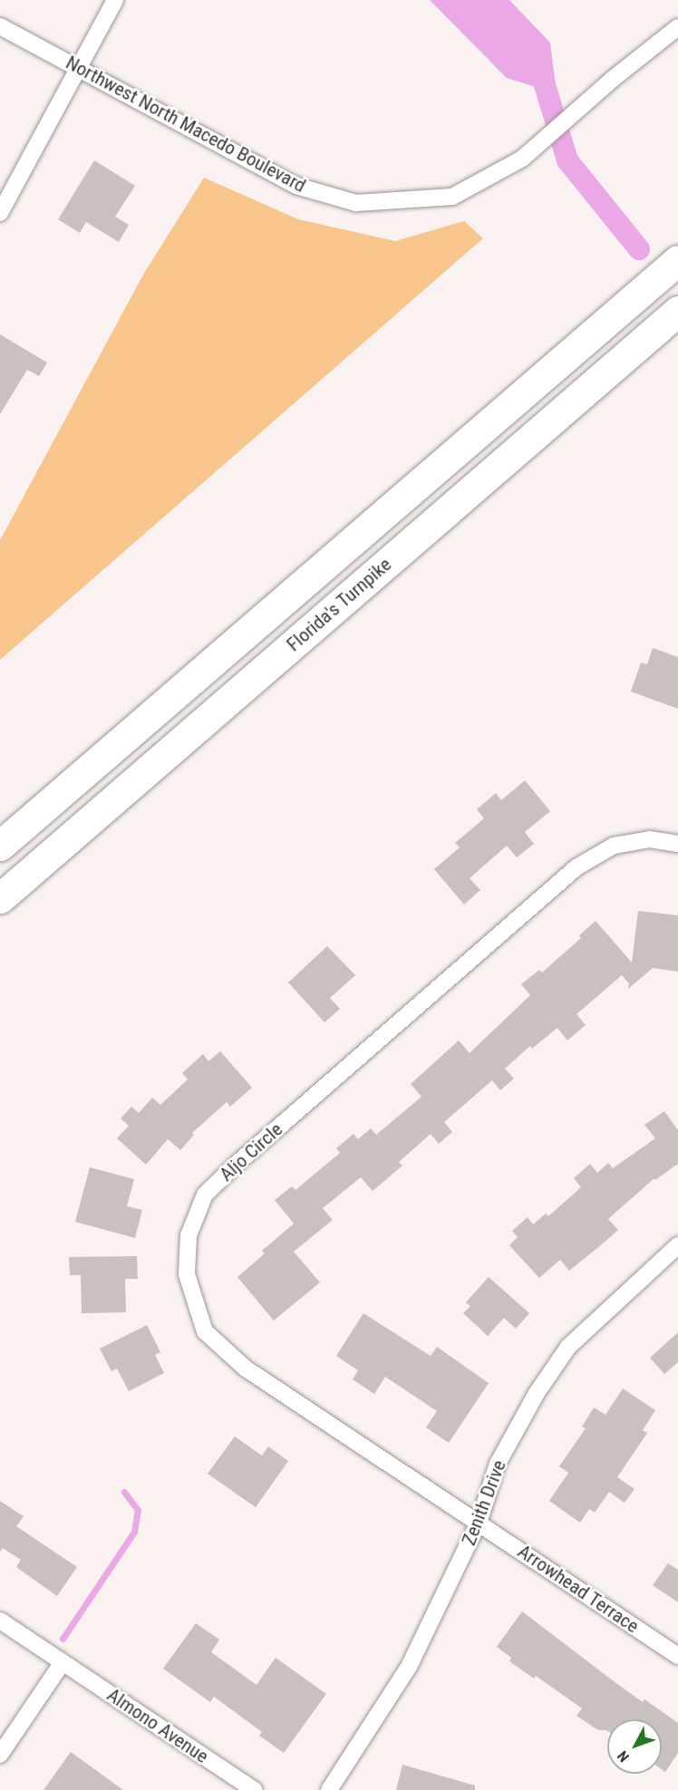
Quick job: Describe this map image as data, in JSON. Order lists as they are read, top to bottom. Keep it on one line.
{"streets":{"highway":["Florida's Turnpike"],"street":["Northwest North Macedo Boulevard","Aljo Circle","Zenith Drive","Arrowhead Terrace","Almono Avenue"]},"crossings":[["Aljo Circle","Zenith Drive"],["Aljo Circle","Arrowhead Terrace"],["Zenith Drive","Arrowhead Terrace"]],"north":"bottom left"}
